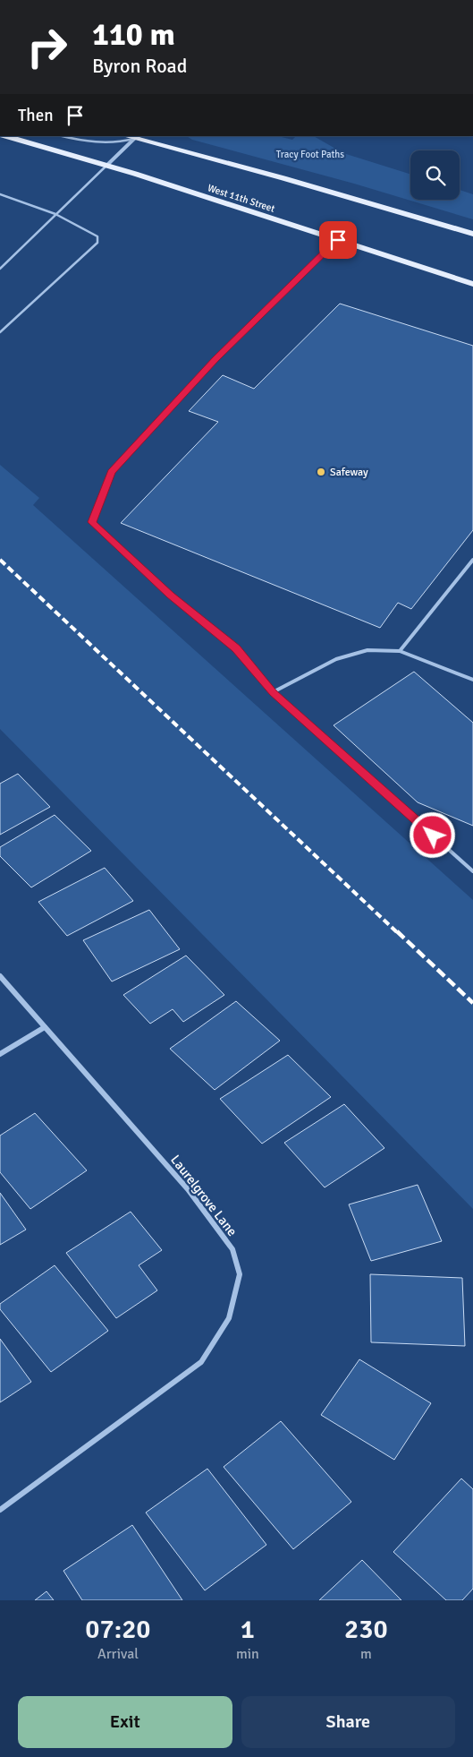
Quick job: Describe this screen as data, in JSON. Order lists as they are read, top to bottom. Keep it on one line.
{"streets":{"main road":["West 11th Street"],"street":["Laurelgrove Lane"]},"parks":["Tracy Foot Paths"],"places":["Safeway"],"page":{"turn":["110 m","Byron Road"],"then":"Then","eta":["07:20","Arrival","1","min","230","m"],"buttons":["Exit","Share"]}}
